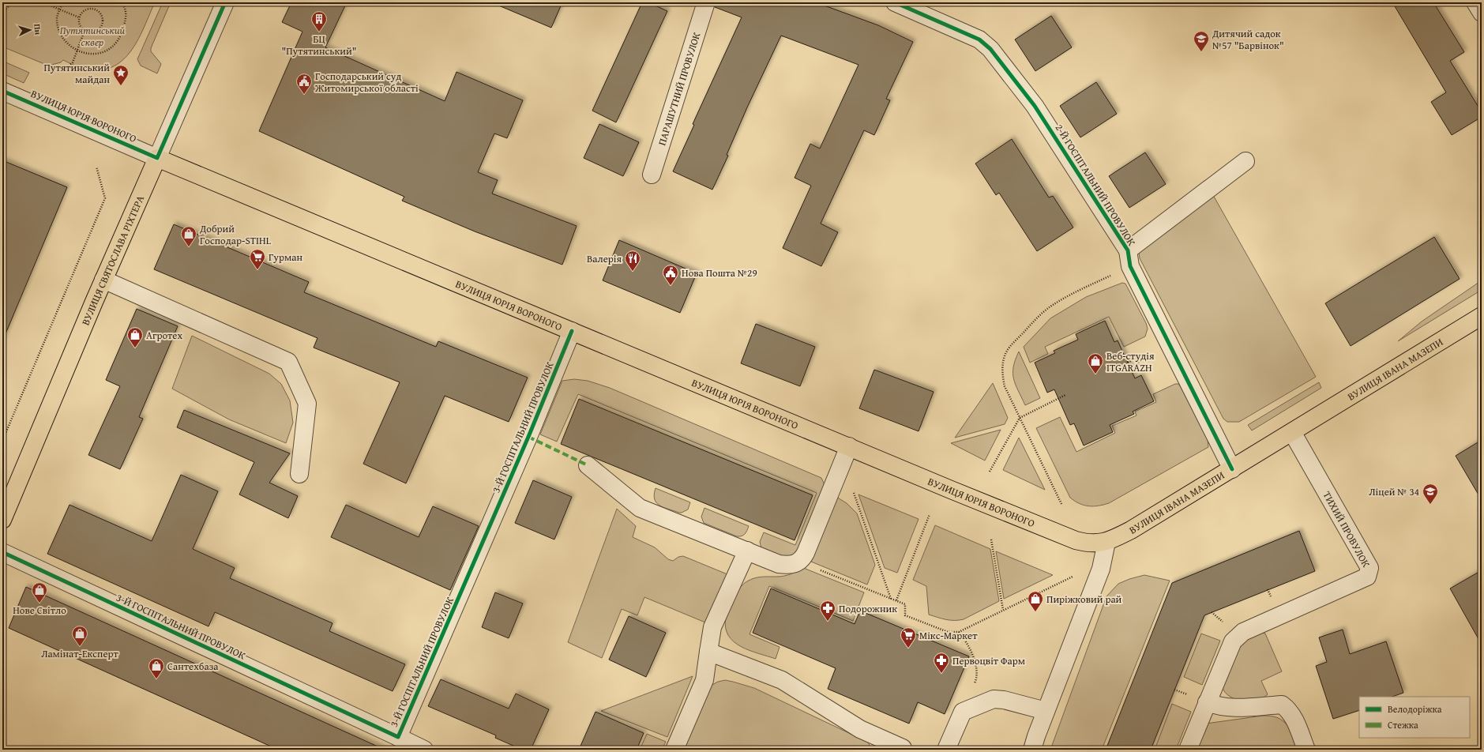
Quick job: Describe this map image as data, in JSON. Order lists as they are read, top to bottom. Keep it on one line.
{"streets":{"main road":["ВУЛИЦЯ ЮРІЯ ВОРОНОГО","ВУЛИЦЯ СВЯТОСЛАВА РІХТЕРА","ВУЛИЦЯ ІВАНА МАЗЕПИ"],"street":["ПАРАШУТНИЙ ПРОВУЛОК","2-Й ГОСПІТАЛЬНИЙ ПРОВУЛОК","3-Й ГОСПІТАЛЬНИЙ ПРОВУЛОК","ТИХИЙ ПРОВУЛОК"]},"crossings":[["ВУЛИЦЯ ЮРІЯ ВОРОНОГО","ВУЛИЦЯ СВЯТОСЛАВА РІХТЕРА"],["ВУЛИЦЯ ЮРІЯ ВОРОНОГО","ВУЛИЦЯ ІВАНА МАЗЕПИ"],["ВУЛИЦЯ ЮРІЯ ВОРОНОГО","3-Й ГОСПІТАЛЬНИЙ ПРОВУЛОК"],["2-Й ГОСПІТАЛЬНИЙ ПРОВУЛОК","ВУЛИЦЯ ІВАНА МАЗЕПИ"],["ВУЛИЦЯ ІВАНА МАЗЕПИ","ТИХИЙ ПРОВУЛОК"]],"parks":["Путятинський сквер"],"places":{"building":["БЦ \"Путятинський\""],"school or university":["Дитячий садок №57 \"Барвінок\"","Ліцей № 34"],"place":["Путятинський майдан"],"public building":["Господарський суд Житомирської області","Нова Пошта №29"],"shop":["Добрий Господар-STIHL","Агротех","Веб-студія ITGARAZH","Нове Світло","Пиріжковий рай","Ламінат-Експерт","Сантехбаза"],"supermarket":["Гурман","Мікс-Маркет"],"restaurant":["Валерія"],"pharmacy":["Подорожник","Первоцвіт Фарм"]},"legend":["Велодоріжка","Стежка"],"north":"right"}
